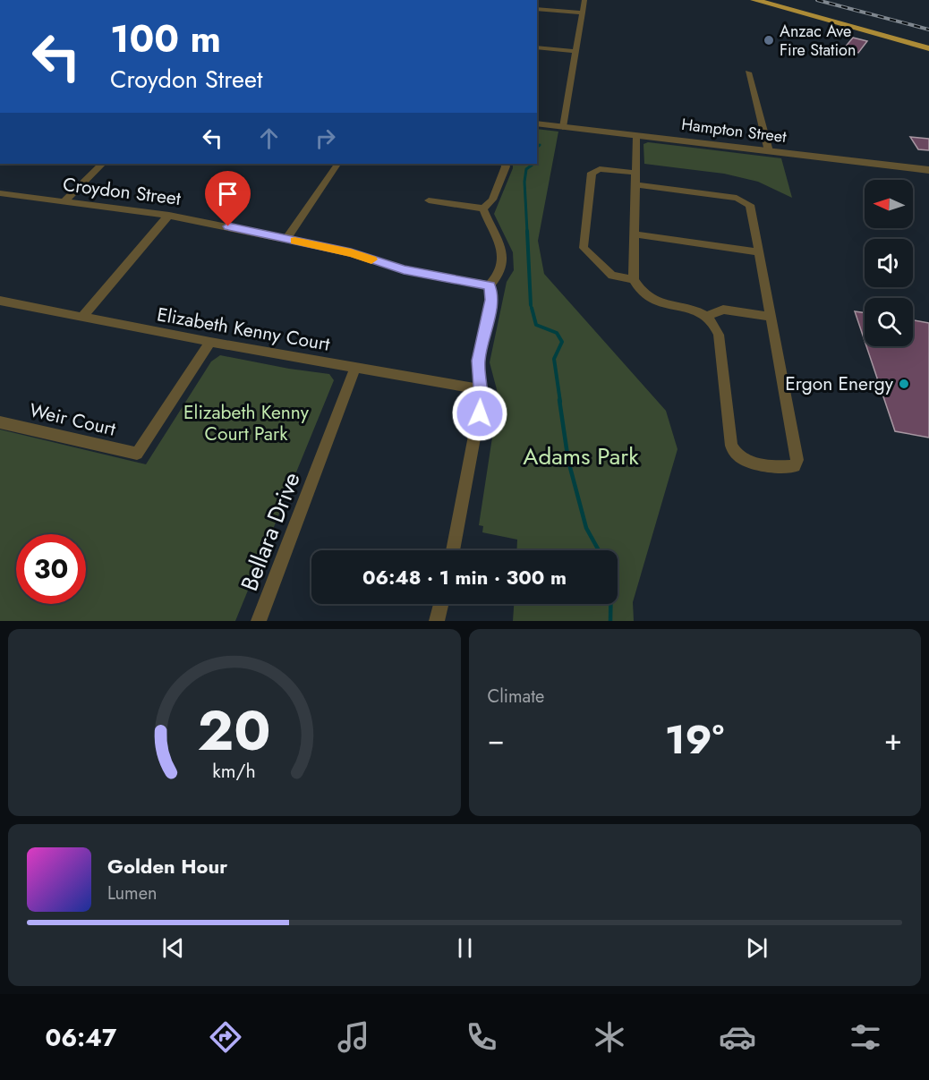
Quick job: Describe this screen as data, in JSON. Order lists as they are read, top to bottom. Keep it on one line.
{"streets":{"street":["Hampton Street","Croydon Street","Elizabeth Kenny Court","Weir Court","Bellara Drive"]},"crossings":[["Elizabeth Kenny Court","Weir Court"],["Elizabeth Kenny Court","Bellara Drive"]],"parks":["Elizabeth Kenny Court Park","Adams Park"],"places":["Anzac Ave Fire Station","Ergon Energy"],"north":"left","page":{"turn":["100 m","Croydon Street"],"limit":"30","trip":"06:48 · 1 min · 300 m","tile":"Climate","heat":["−","19°","+"],"song":["Golden Hour","Lumen"],"tabs":"06:47","gauge":["20","km/h"]}}
